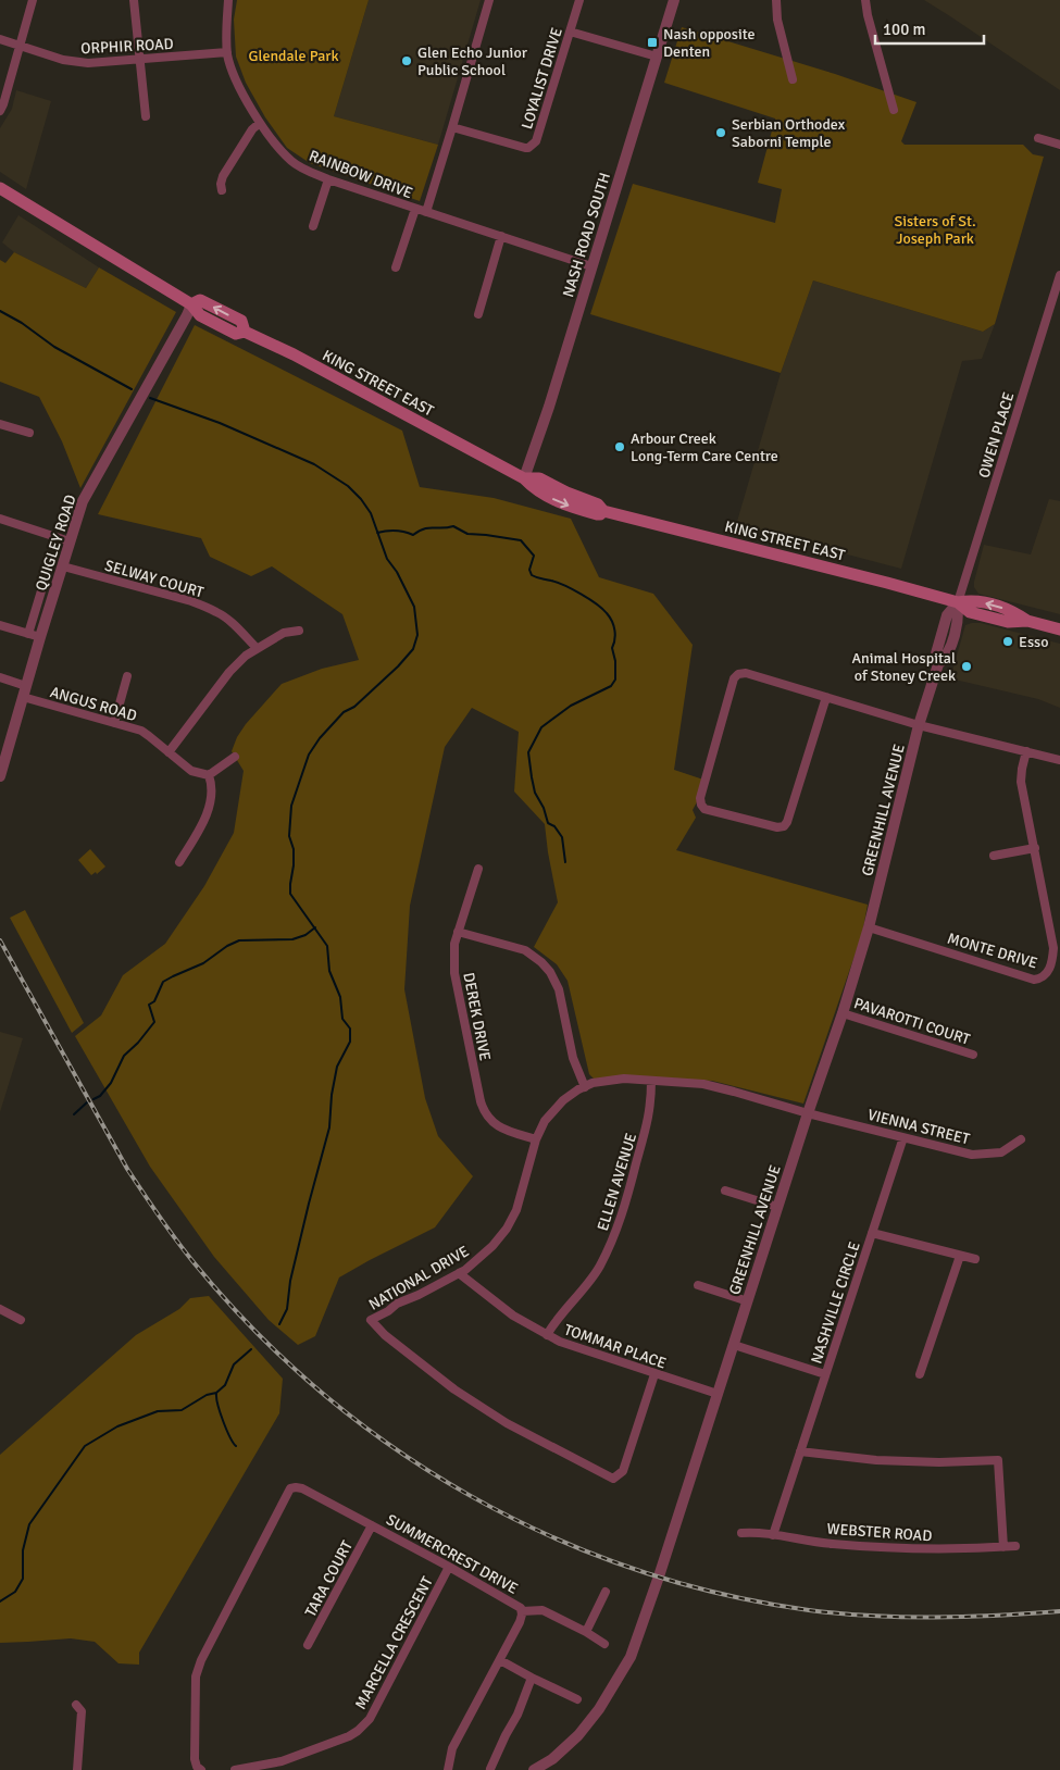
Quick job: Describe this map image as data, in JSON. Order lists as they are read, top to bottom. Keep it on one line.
{"streets":{"main road":["KING STREET EAST"],"street":["ORPHIR ROAD","LOYALIST DRIVE","RAINBOW DRIVE","NASH ROAD SOUTH","OWEN PLACE","QUIGLEY ROAD","SELWAY COURT","ANGUS ROAD","GREENHILL AVENUE","MONTE DRIVE","DEREK DRIVE","PAVAROTTI COURT","VIENNA STREET","ELLEN AVENUE","NATIONAL DRIVE","NASHVILLE CIRCLE","TOMMAR PLACE","WEBSTER ROAD","SUMMERCREST DRIVE","TARA COURT","MARCELLA CRESCENT"]},"crossings":[["ORPHIR ROAD","RAINBOW DRIVE"],["RAINBOW DRIVE","NASH ROAD SOUTH"],["NASH ROAD SOUTH","KING STREET EAST"],["KING STREET EAST","OWEN PLACE"],["KING STREET EAST","QUIGLEY ROAD"],["KING STREET EAST","GREENHILL AVENUE"],["OWEN PLACE","GREENHILL AVENUE"],["QUIGLEY ROAD","SELWAY COURT"],["QUIGLEY ROAD","ANGUS ROAD"],["GREENHILL AVENUE","MONTE DRIVE"],["GREENHILL AVENUE","PAVAROTTI COURT"],["GREENHILL AVENUE","VIENNA STREET"],["GREENHILL AVENUE","NATIONAL DRIVE"],["GREENHILL AVENUE","TOMMAR PLACE"],["DEREK DRIVE","NATIONAL DRIVE"],["VIENNA STREET","NATIONAL DRIVE"],["ELLEN AVENUE","NATIONAL DRIVE"],["ELLEN AVENUE","TOMMAR PLACE"],["NATIONAL DRIVE","TOMMAR PLACE"],["NASHVILLE CIRCLE","WEBSTER ROAD"],["SUMMERCREST DRIVE","TARA COURT"],["SUMMERCREST DRIVE","MARCELLA CRESCENT"]],"parks":["Glendale Park","Sisters of St. Joseph Park"],"places":{"transit":["Nash opposite Denten"],"other":["Glen Echo Junior Public School","Serbian Orthodex Saborni Temple","Arbour Creek Long-Term Care Centre","Esso","Animal Hospital of Stoney Creek"]},"scale_bar":"100 m"}
